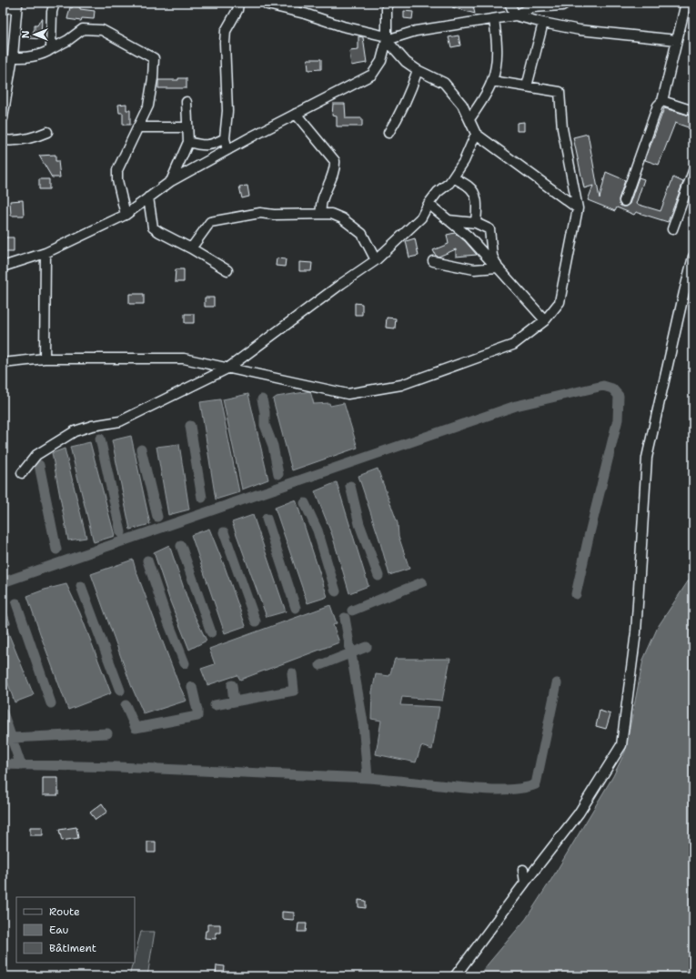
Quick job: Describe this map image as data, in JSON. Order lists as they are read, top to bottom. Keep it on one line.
{"legend":["Route","Eau","Bâtiment"],"north":"left"}
